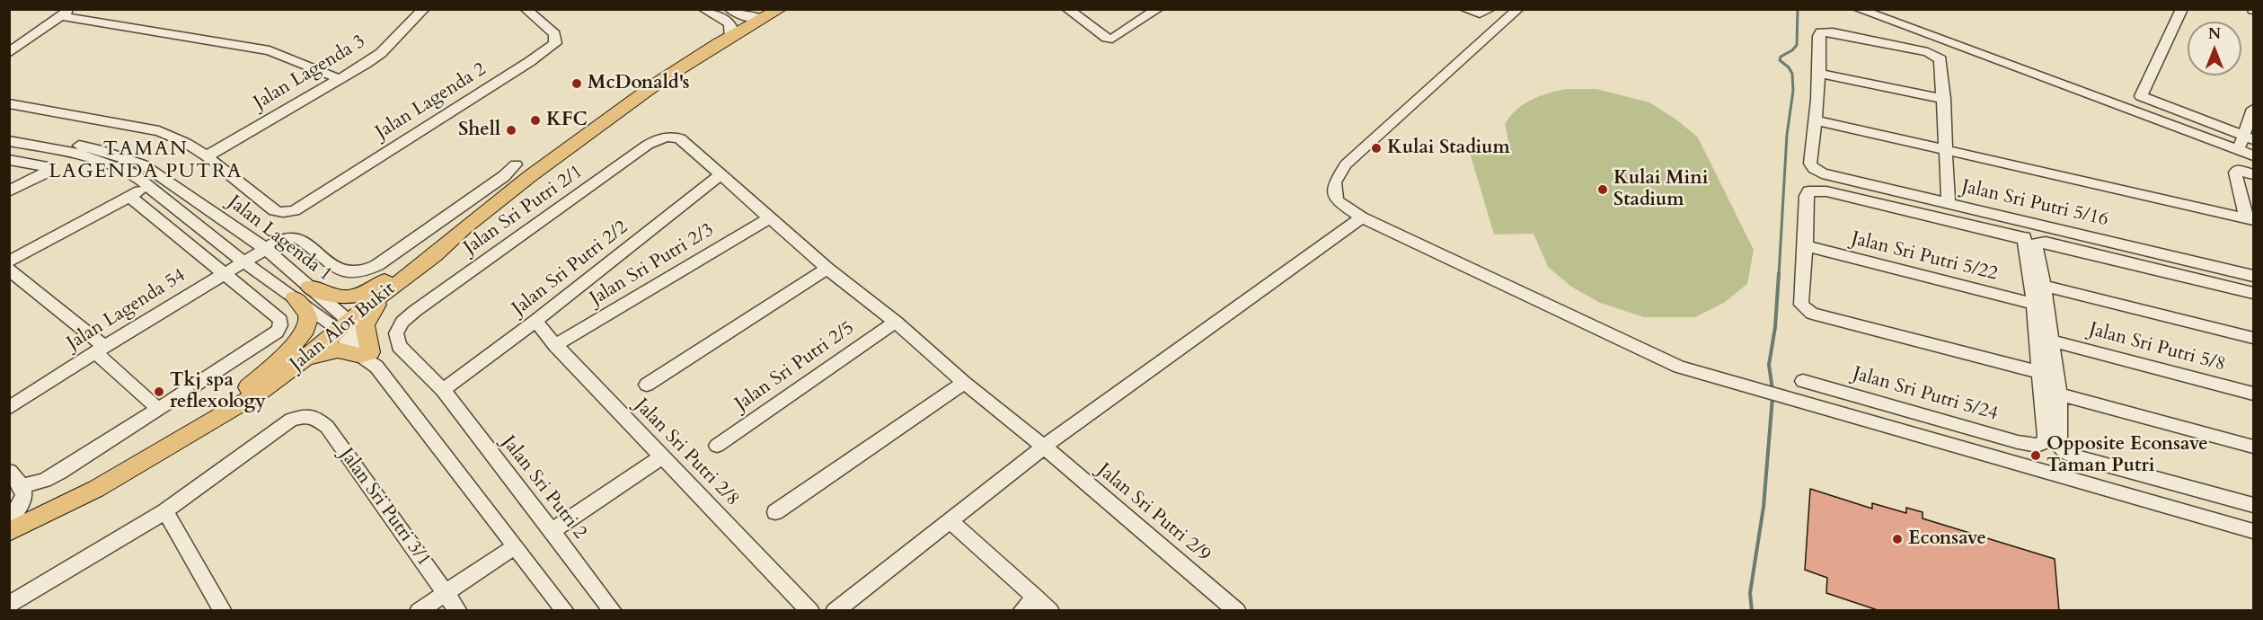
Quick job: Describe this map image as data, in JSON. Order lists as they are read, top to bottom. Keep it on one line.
{"streets":{"main road":["Jalan Alor Bukit"],"street":["Jalan Lagenda 3","Jalan Lagenda 2","Jalan Sri Putri 5/16","Jalan Sri Putri 2/1","Jalan Lagenda 1","Jalan Sri Putri 5/22","Jalan Sri Putri 2/3","Jalan Sri Putri 2/2","Jalan Lagenda 54","Jalan Sri Putri 5/8","Jalan Sri Putri 2/5","Jalan Sri Putri 5/24","Jalan Sri Putri 2/8","Jalan Sri Putri 2","Jalan Sri Putri 3/1","Jalan Sri Putri 2/9"]},"crossings":[["Jalan Lagenda 3","Jalan Lagenda 2"],["Jalan Sri Putri 2/1","Jalan Sri Putri 2"],["Jalan Sri Putri 2/1","Jalan Sri Putri 2/9"],["Jalan Lagenda 1","Jalan Lagenda 54"],["Jalan Lagenda 1","Jalan Alor Bukit"],["Jalan Sri Putri 2/3","Jalan Sri Putri 2/8"],["Jalan Sri Putri 2/3","Jalan Sri Putri 2/9"],["Jalan Sri Putri 2/2","Jalan Sri Putri 2/8"],["Jalan Sri Putri 2/2","Jalan Sri Putri 2"],["Jalan Sri Putri 2/2","Jalan Sri Putri 2/9"],["Jalan Sri Putri 2/5","Jalan Sri Putri 2/9"]],"districts":["TAMAN LAGENDA PUTRA"],"places":["McDonald's","KFC","Shell","Kulai Stadium","Kulai Mini Stadium","Tkj spa reflexology","Opposite Econsave Taman Putri","Econsave"],"north":"top"}
